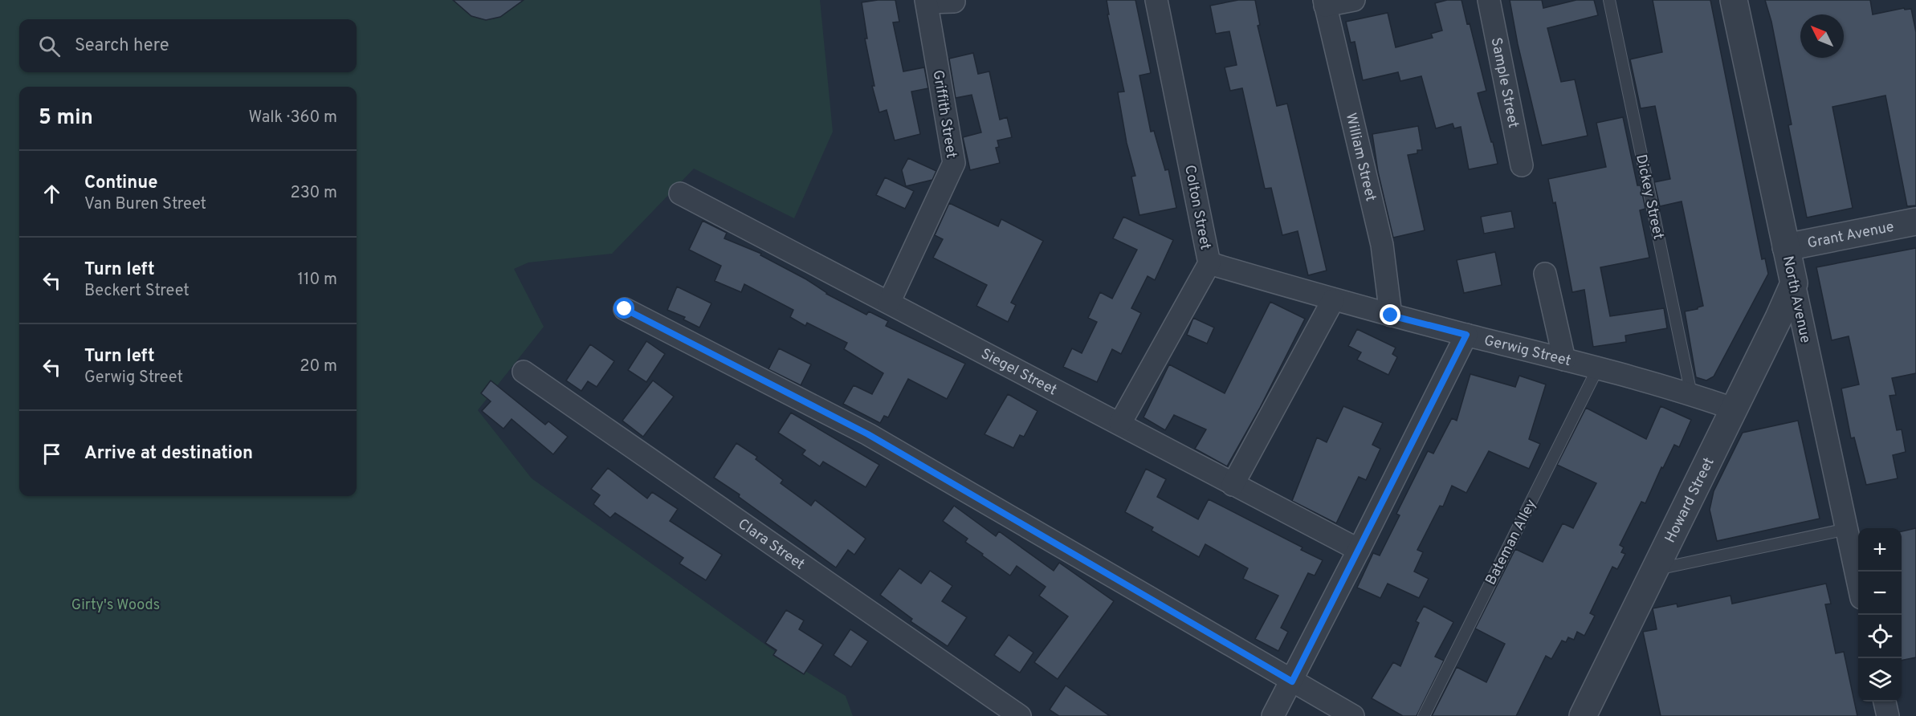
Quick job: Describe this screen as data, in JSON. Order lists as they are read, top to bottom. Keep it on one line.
{"streets":{"street":["Sample Street","Griffith Street","William Street","Colton Street","Grant Avenue","North Avenue","Gerwig Street","Siegel Street","Howard Street","Clara Street"],"lane":["Dickey Street","Bateman Alley"]},"crossings":[["Griffith Street","Siegel Street"],["William Street","Gerwig Street"],["Dickey Street","Gerwig Street"],["Colton Street","Gerwig Street"],["Colton Street","Siegel Street"],["Grant Avenue","North Avenue"],["North Avenue","Howard Street"],["Gerwig Street","Howard Street"],["Gerwig Street","Bateman Alley"]],"parks":["Girty's Woods"],"north":"top left","page":{"search":"Search here","heading":["5 min","Walk · 360 m"],"list":[["Continue","Van Buren Street","230 m"],["Turn left","Beckert Street","110 m"],["Turn left","Gerwig Street","20 m"],"Arrive at destination"],"map_buttons":["+","−"]}}
